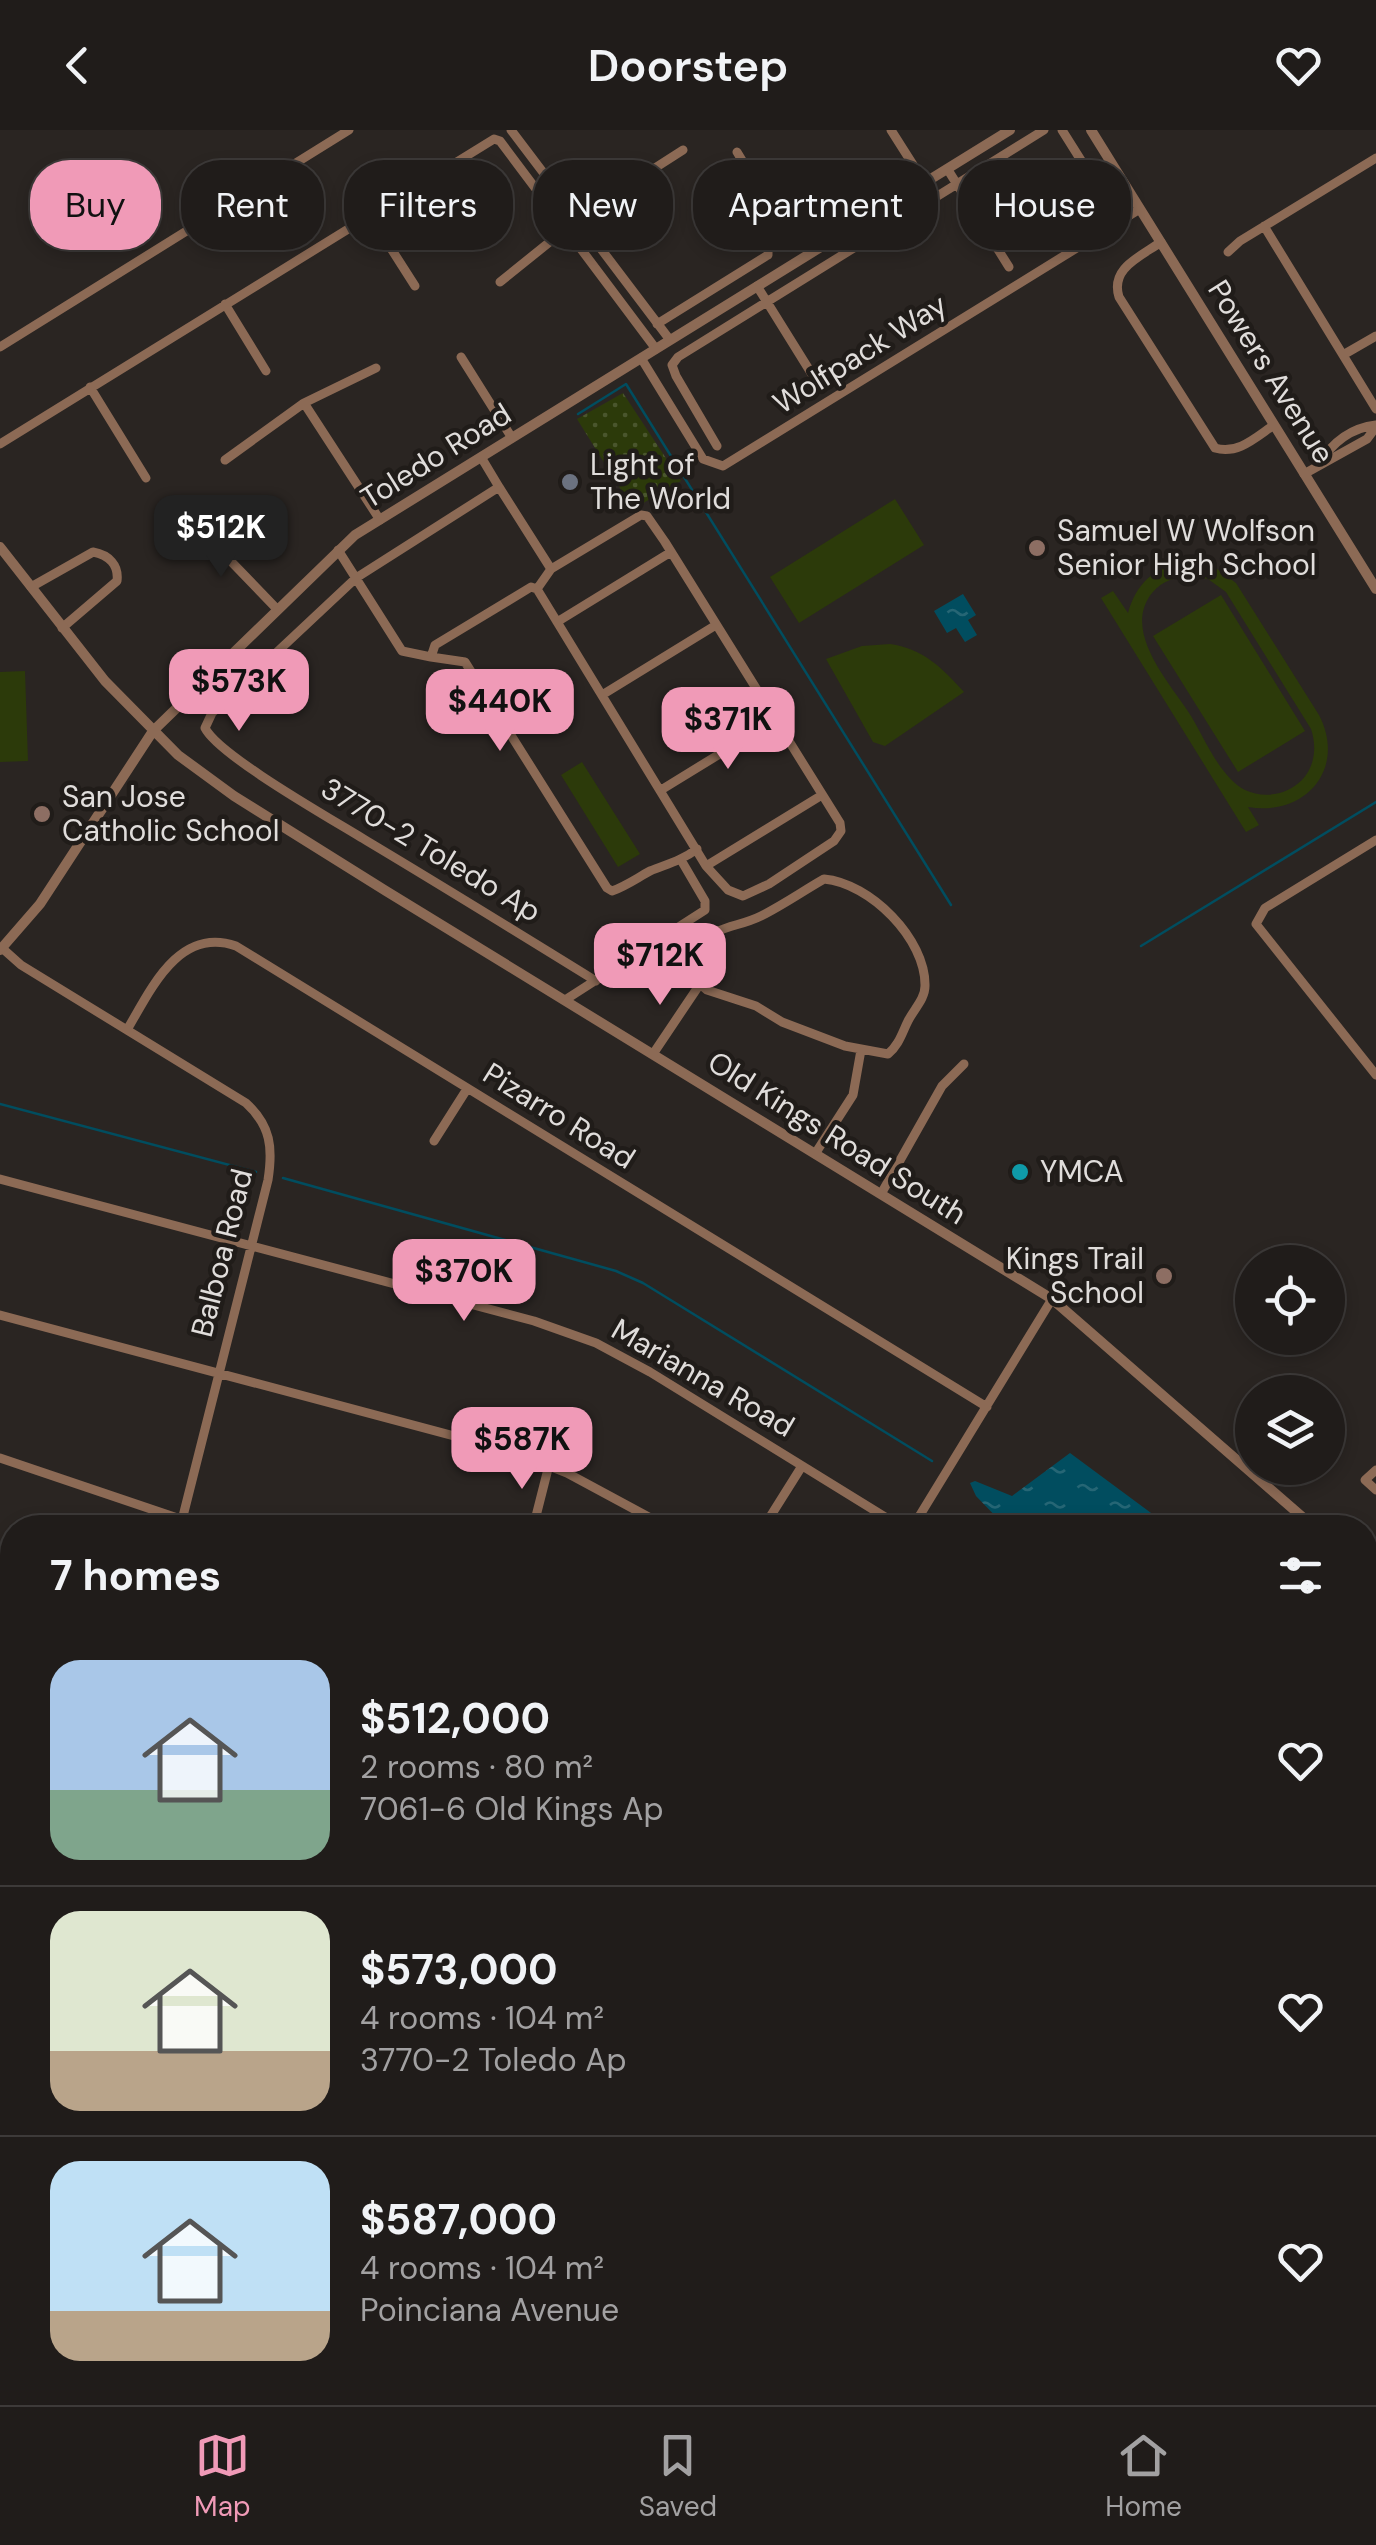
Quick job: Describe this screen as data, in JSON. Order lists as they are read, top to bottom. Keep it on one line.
{"streets":{"street":["Wolfpack Way","Powers Avenue","Toledo Road","3770-2 Toledo Ap","Pizarro Road","Old Kings Road South","Balboa Road","Marianna Road"]},"crossings":[["Wolfpack Way","Powers Avenue"],["Wolfpack Way","Toledo Road"],["Toledo Road","Old Kings Road South"],["Toledo Road","Balboa Road"],["Pizarro Road","Balboa Road"],["Balboa Road","Marianna Road"]],"places":["Light of The World","Samuel W Wolfson Senior High School","San Jose Catholic School","YMCA","Kings Trail School"],"page":{"header":"Doorstep","chip":["Buy","Rent","Filters","New","Apartment","House"],"price":["$512K","$573K","$440K","$371K","$712K","$370K","$587K"],"heading":"7 homes","list":[{"name":"$512,000","note":"2 rooms · 80 m² · 7061-6 Old Kings Ap"},{"name":"$573,000","note":"4 rooms · 104 m² · 3770-2 Toledo Ap"},{"name":"$587,000","note":"4 rooms · 104 m² · Poinciana Avenue"}],"tabs":["Map","Saved","Home"]}}
